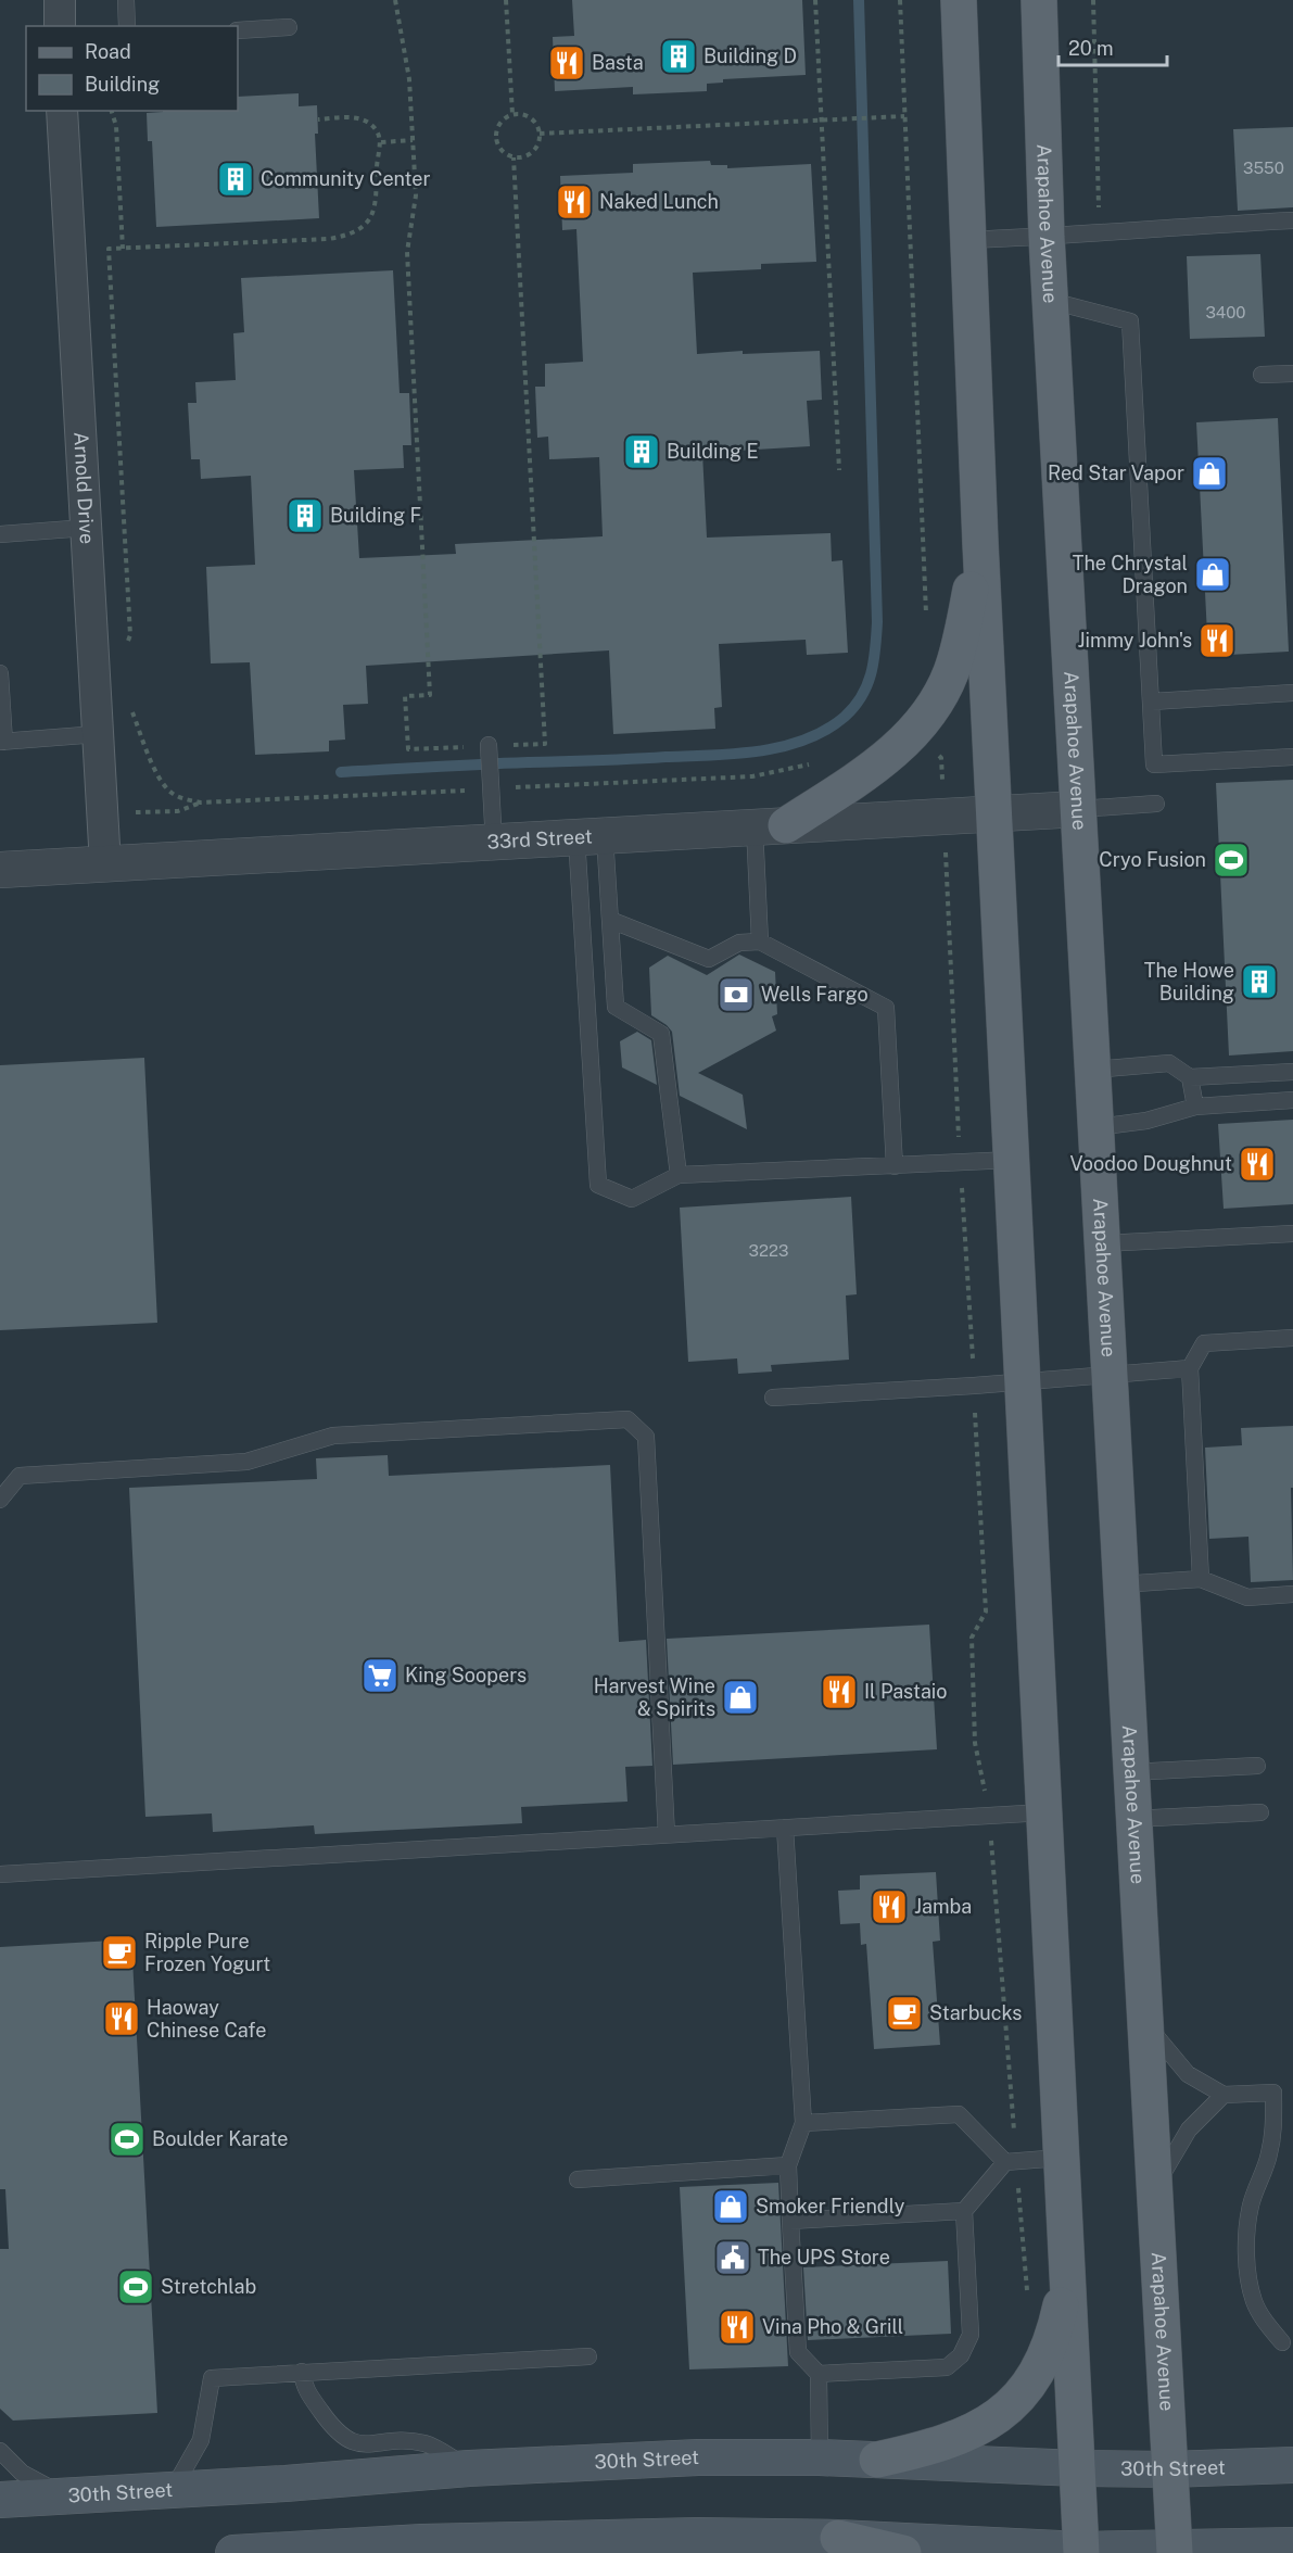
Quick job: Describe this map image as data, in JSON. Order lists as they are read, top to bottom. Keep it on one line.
{"streets":{"main road":["Arapahoe Avenue","30th Street"],"street":["Arnold Drive","33rd Street"]},"crossings":[["Arapahoe Avenue","33rd Street"],["Arapahoe Avenue","30th Street"],["Arnold Drive","33rd Street"]],"places":{"building":["Building D","Community Center","Building E","Building F","The Howe Building"],"restaurant":["Basta","Naked Lunch","Jimmy John's","Voodoo Doughnut","Il Pastaio","Jamba","Haoway Chinese Cafe","Vina Pho & Grill"],"shop":["Red Star Vapor","The Chrystal Dragon","Harvest Wine & Spirits","Smoker Friendly"],"sports":["Cryo Fusion","Boulder Karate","Stretchlab"],"bank":["Wells Fargo"],"supermarket":["King Soopers"],"cafe":["Ripple Pure Frozen Yogurt","Starbucks"],"public building":["The UPS Store"]},"house_numbers":["3550","3400","3223"],"legend":["Road","Building"],"scale_bar":"20 m"}
